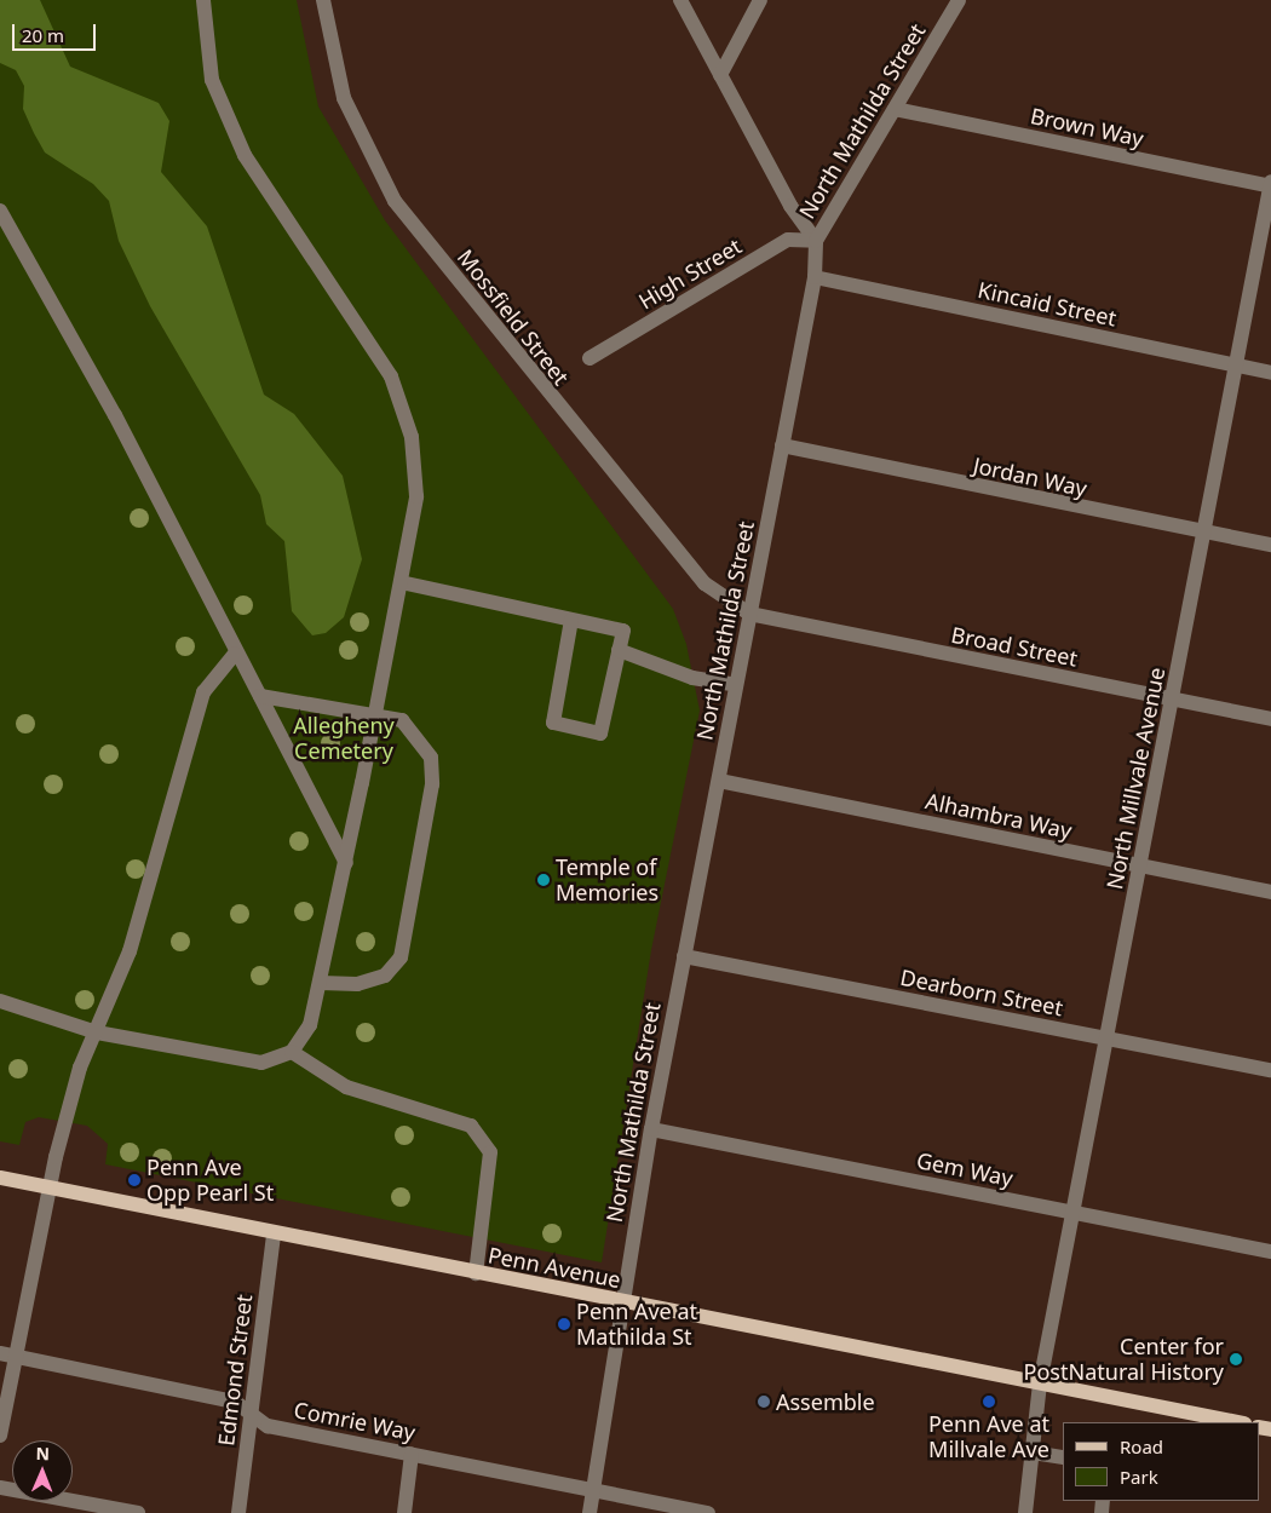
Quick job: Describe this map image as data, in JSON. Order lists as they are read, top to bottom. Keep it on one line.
{"streets":{"main road":["Penn Avenue"],"street":["North Mathilda Street","Brown Way","High Street","Kincaid Street","Mossfield Street","Jordan Way","Broad Street","North Millvale Avenue","Alhambra Way","Dearborn Street","Gem Way","Edmond Street","Comrie Way"]},"crossings":[["North Mathilda Street","Brown Way"],["North Mathilda Street","High Street"],["North Mathilda Street","Kincaid Street"],["North Mathilda Street","Mossfield Street"],["North Mathilda Street","Jordan Way"],["North Mathilda Street","Broad Street"],["North Mathilda Street","Alhambra Way"],["North Mathilda Street","Dearborn Street"],["North Mathilda Street","Gem Way"],["North Mathilda Street","Penn Avenue"],["North Mathilda Street","Comrie Way"],["Brown Way","North Millvale Avenue"],["Kincaid Street","North Millvale Avenue"],["Mossfield Street","Broad Street"],["Jordan Way","North Millvale Avenue"],["Broad Street","North Millvale Avenue"],["North Millvale Avenue","Alhambra Way"],["North Millvale Avenue","Dearborn Street"],["North Millvale Avenue","Gem Way"],["North Millvale Avenue","Penn Avenue"],["Penn Avenue","Edmond Street"],["Edmond Street","Comrie Way"]],"parks":["Allegheny Cemetery"],"places":["Temple of Memories","Penn Ave Opp Pearl St","Penn Ave at Mathilda St","Center for PostNatural History","Assemble","Penn Ave at Millvale Ave"],"legend":["Road","Park"],"scale_bar":"20 m","north":"top"}
